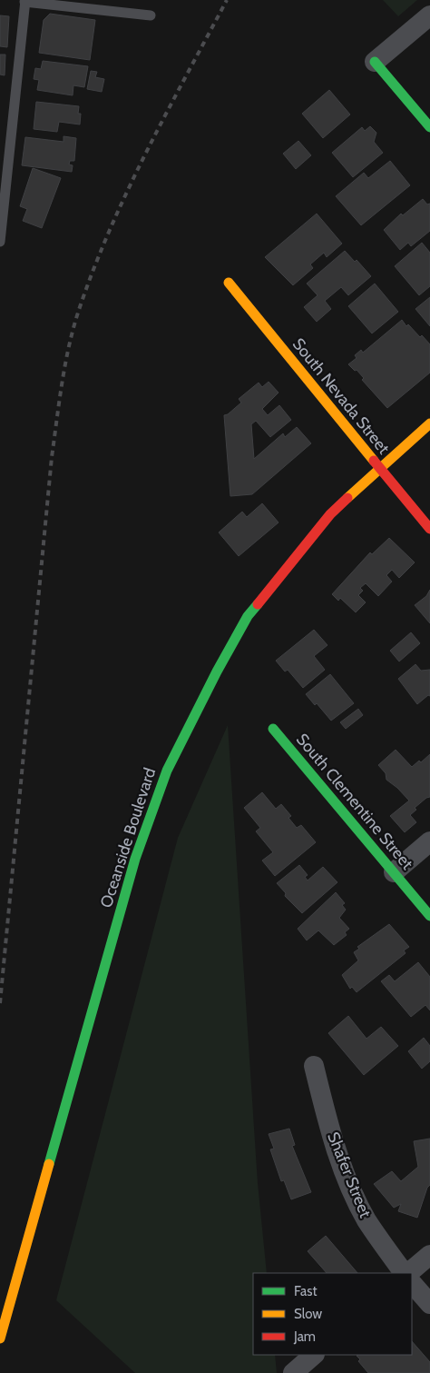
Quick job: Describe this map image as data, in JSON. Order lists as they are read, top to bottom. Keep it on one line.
{"streets":{"main road":["South Nevada Street","South Clementine Street","Oceanside Boulevard"],"street":["Shafer Street"]},"crossings":[["South Nevada Street","Oceanside Boulevard"]],"legend":["Fast","Slow","Jam"]}
